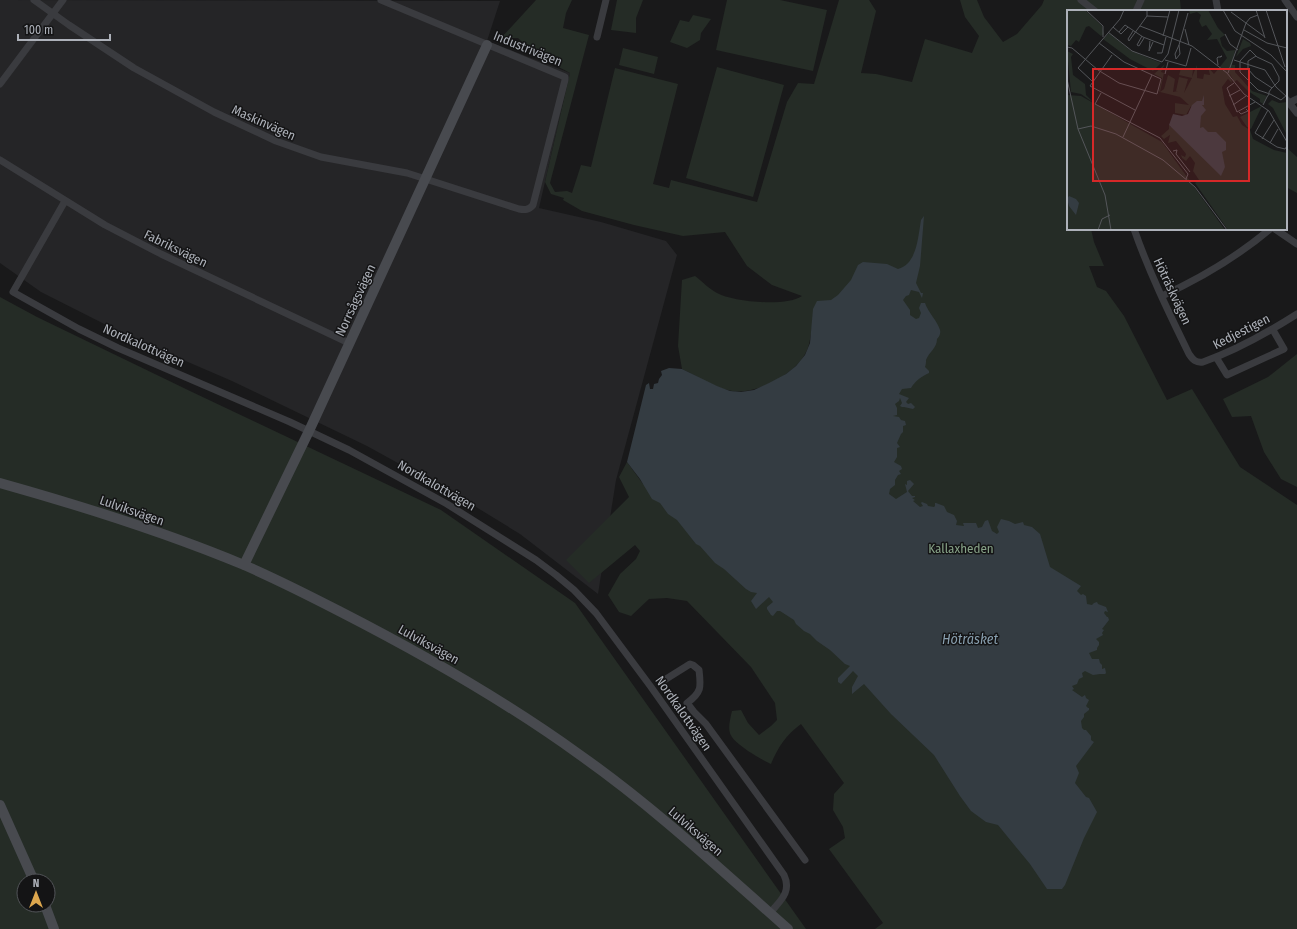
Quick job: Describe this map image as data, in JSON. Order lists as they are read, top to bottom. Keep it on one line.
{"streets":{"main road":["Norrsågsvägen","Lulviksvägen"],"street":["Industrivägen","Maskinvägen","Fabriksvägen","Höträskvägen","Kedjestigen","Nordkalottvägen"]},"crossings":[["Industrivägen","Maskinvägen"],["Industrivägen","Norrsågsvägen"],["Maskinvägen","Norrsågsvägen"],["Fabriksvägen","Norrsågsvägen"],["Fabriksvägen","Nordkalottvägen"],["Höträskvägen","Kedjestigen"],["Norrsågsvägen","Nordkalottvägen"],["Norrsågsvägen","Lulviksvägen"],["Nordkalottvägen","Lulviksvägen"]],"water":["Höträsket"],"parks":["Kallaxheden"],"scale_bar":"100 m","north":"top"}
